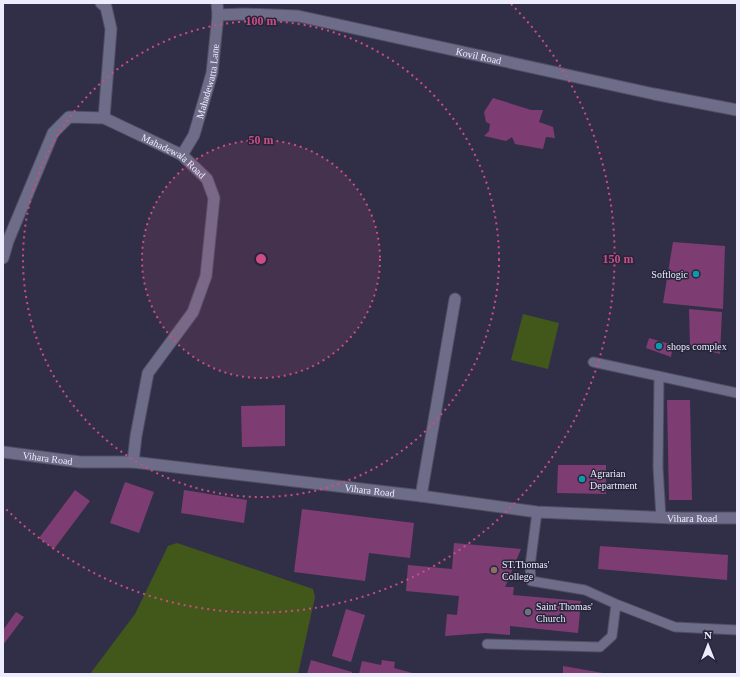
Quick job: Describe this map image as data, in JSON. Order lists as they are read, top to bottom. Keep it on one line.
{"streets":{"street":["Kovil Road","Mahadewatta Lane","Mahadewala Road","Vihara Road"]},"crossings":[["Kovil Road","Mahadewatta Lane"],["Mahadewatta Lane","Mahadewala Road"],["Mahadewala Road","Vihara Road"]],"places":["Softlogic","shops complex","Agrarian Department","ST.Thomas' College","Saint Thomas' Church"],"north":"top","rings":["100 m","50 m","150 m"]}
